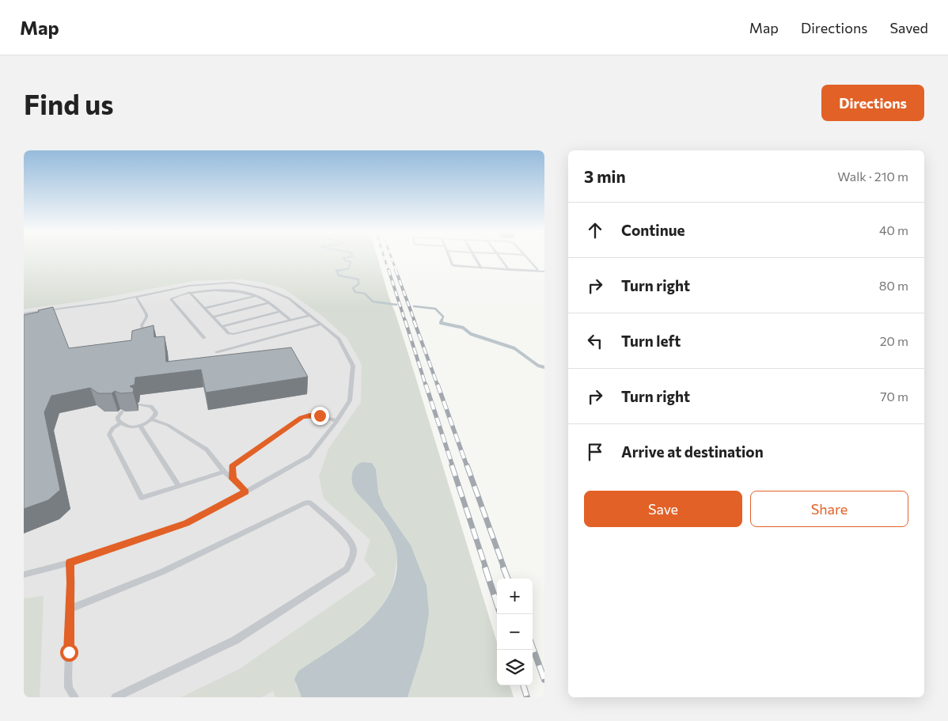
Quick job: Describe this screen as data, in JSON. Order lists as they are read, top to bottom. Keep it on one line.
{"page":{"header":"Map","nav":["Map","Directions","Saved"],"buttons":["Directions",["Save","Share"]],"title":"Find us","heading":["3 min","Walk · 210 m"],"list":[["Continue","40 m"],["Turn right","80 m"],["Turn left","20 m"],["Turn right","70 m"],"Arrive at destination"],"map_buttons":["+","−"]}}
